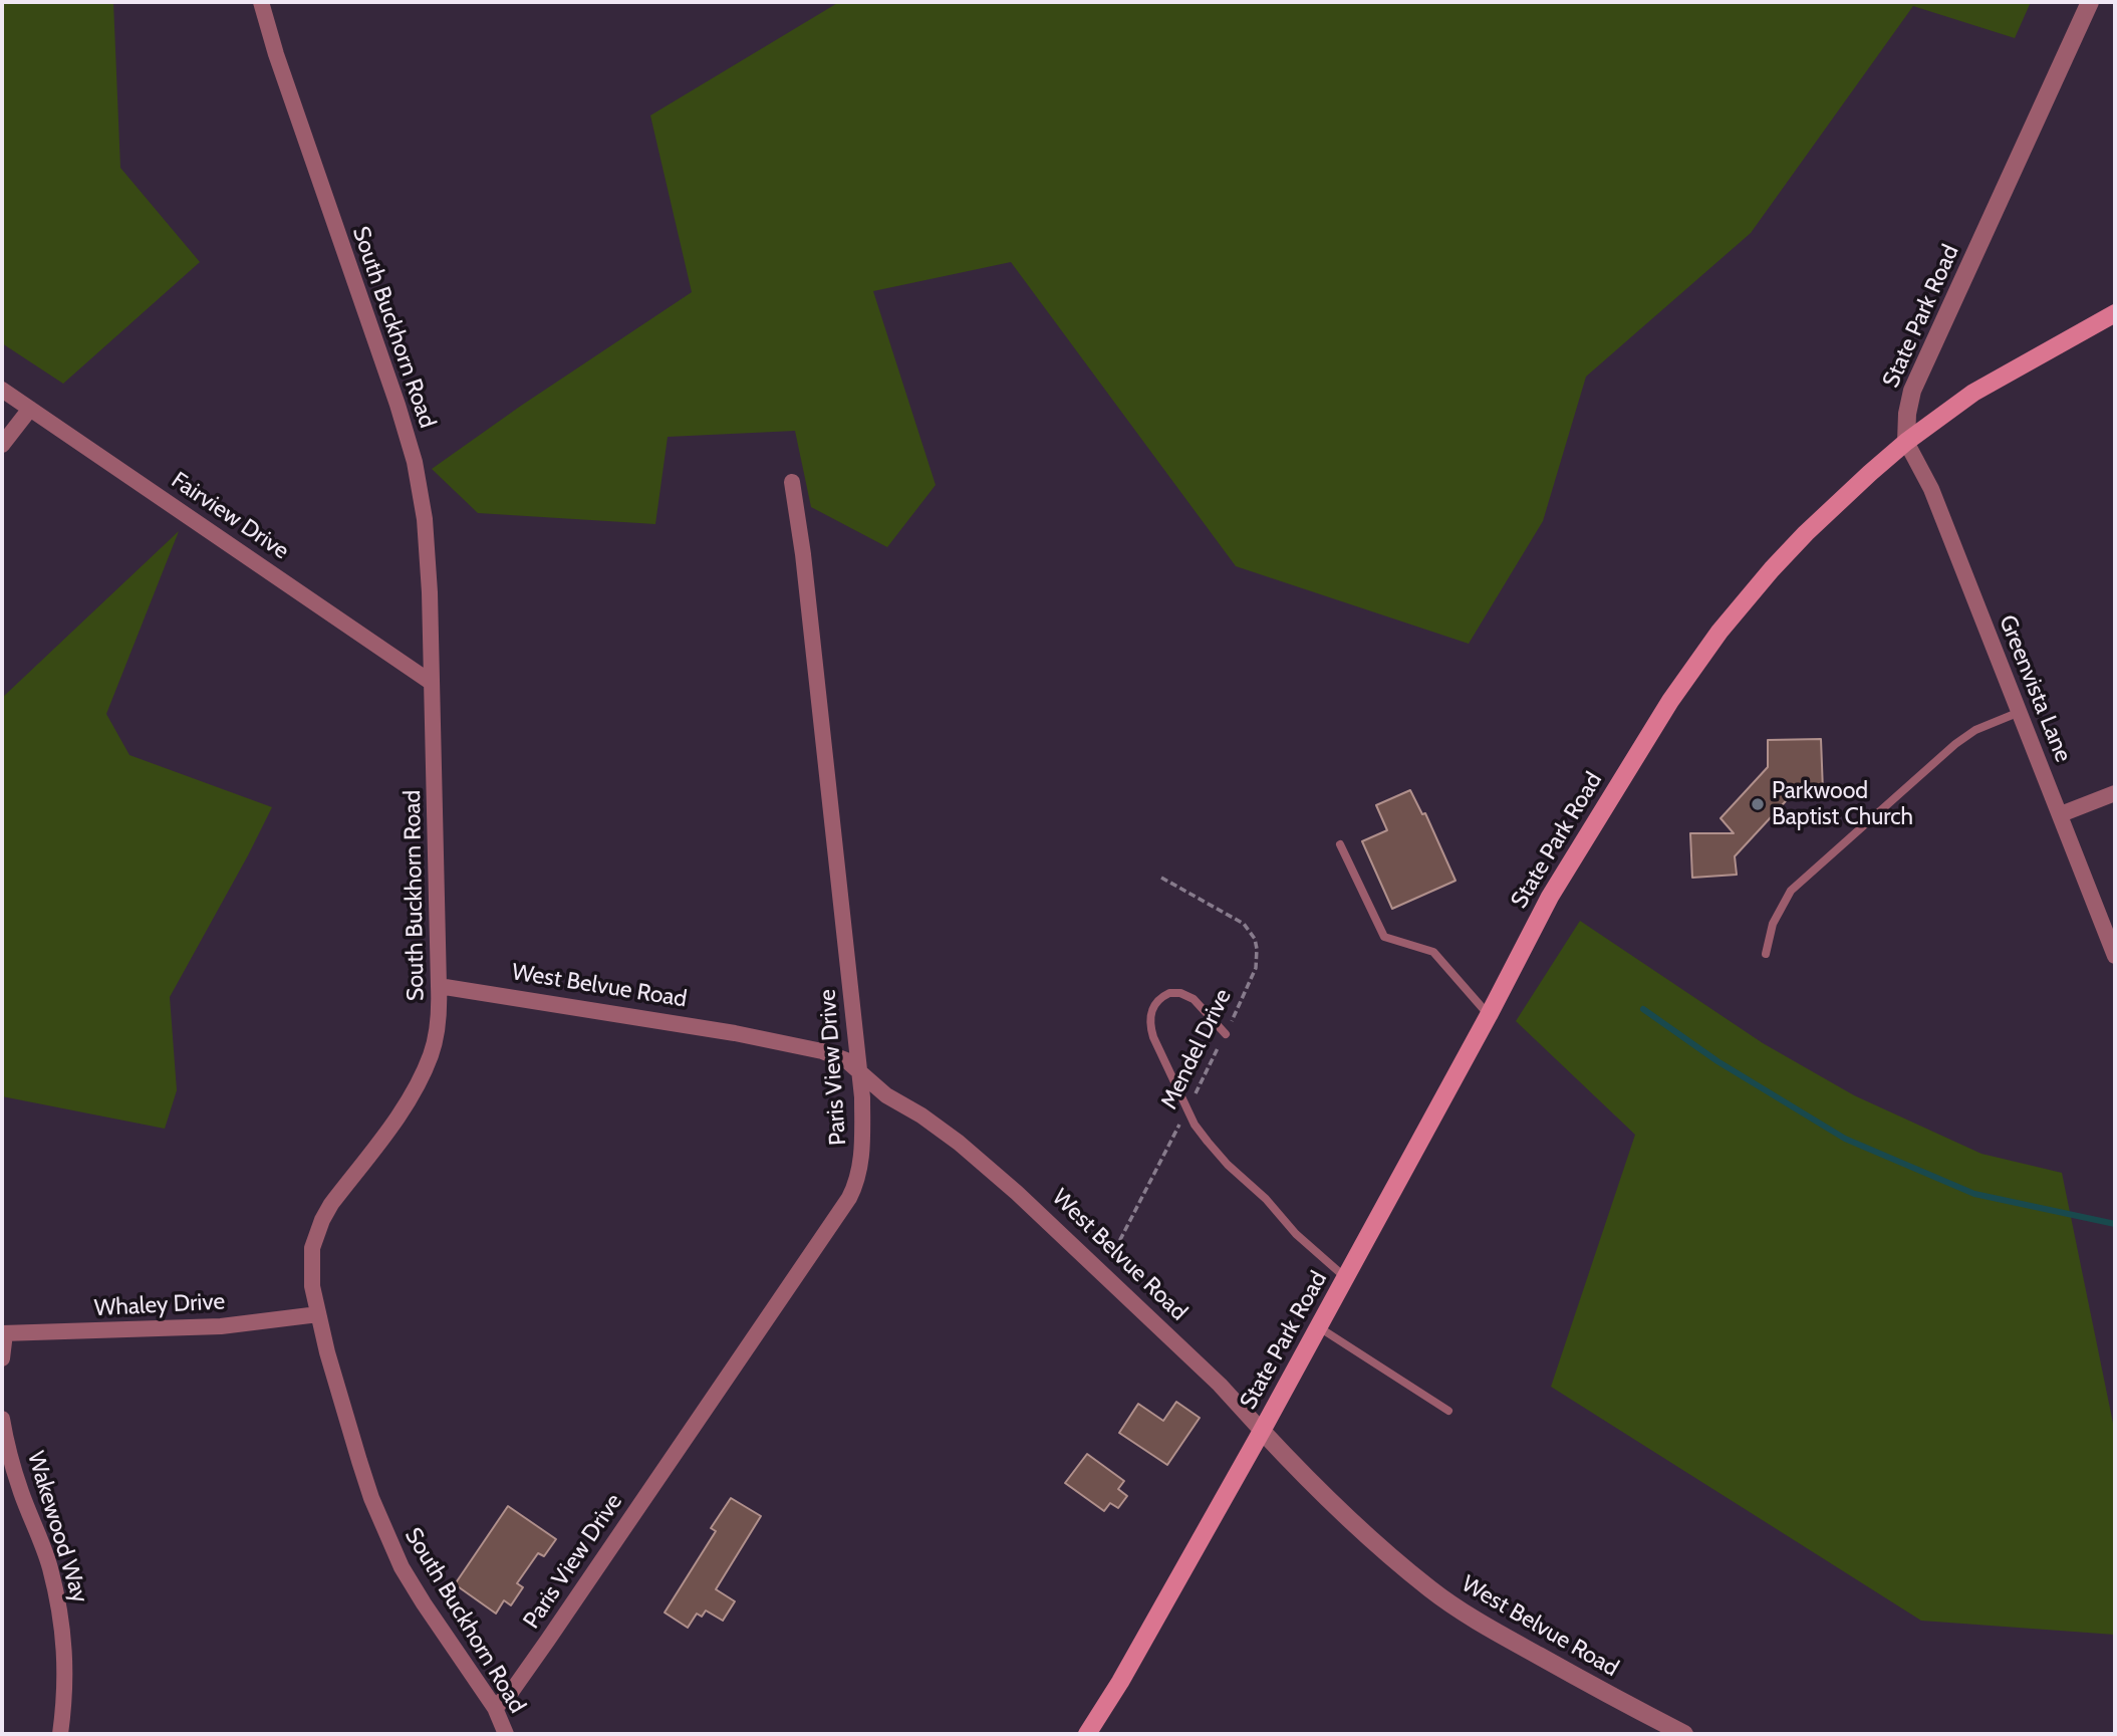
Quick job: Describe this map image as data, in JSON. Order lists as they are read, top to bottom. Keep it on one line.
{"streets":{"main road":["State Park Road"],"street":["South Buckhorn Road","Fairview Drive","Greenvista Lane","West Belvue Road","Paris View Drive","Whaley Drive","Wakewood Way"],"path":["Mendel Drive"]},"crossings":[["State Park Road","Greenvista Lane"],["State Park Road","West Belvue Road"],["South Buckhorn Road","Fairview Drive"],["South Buckhorn Road","West Belvue Road"],["South Buckhorn Road","Paris View Drive"],["South Buckhorn Road","Whaley Drive"],["West Belvue Road","Mendel Drive"],["West Belvue Road","Paris View Drive"]],"places":["Parkwood Baptist Church"]}
